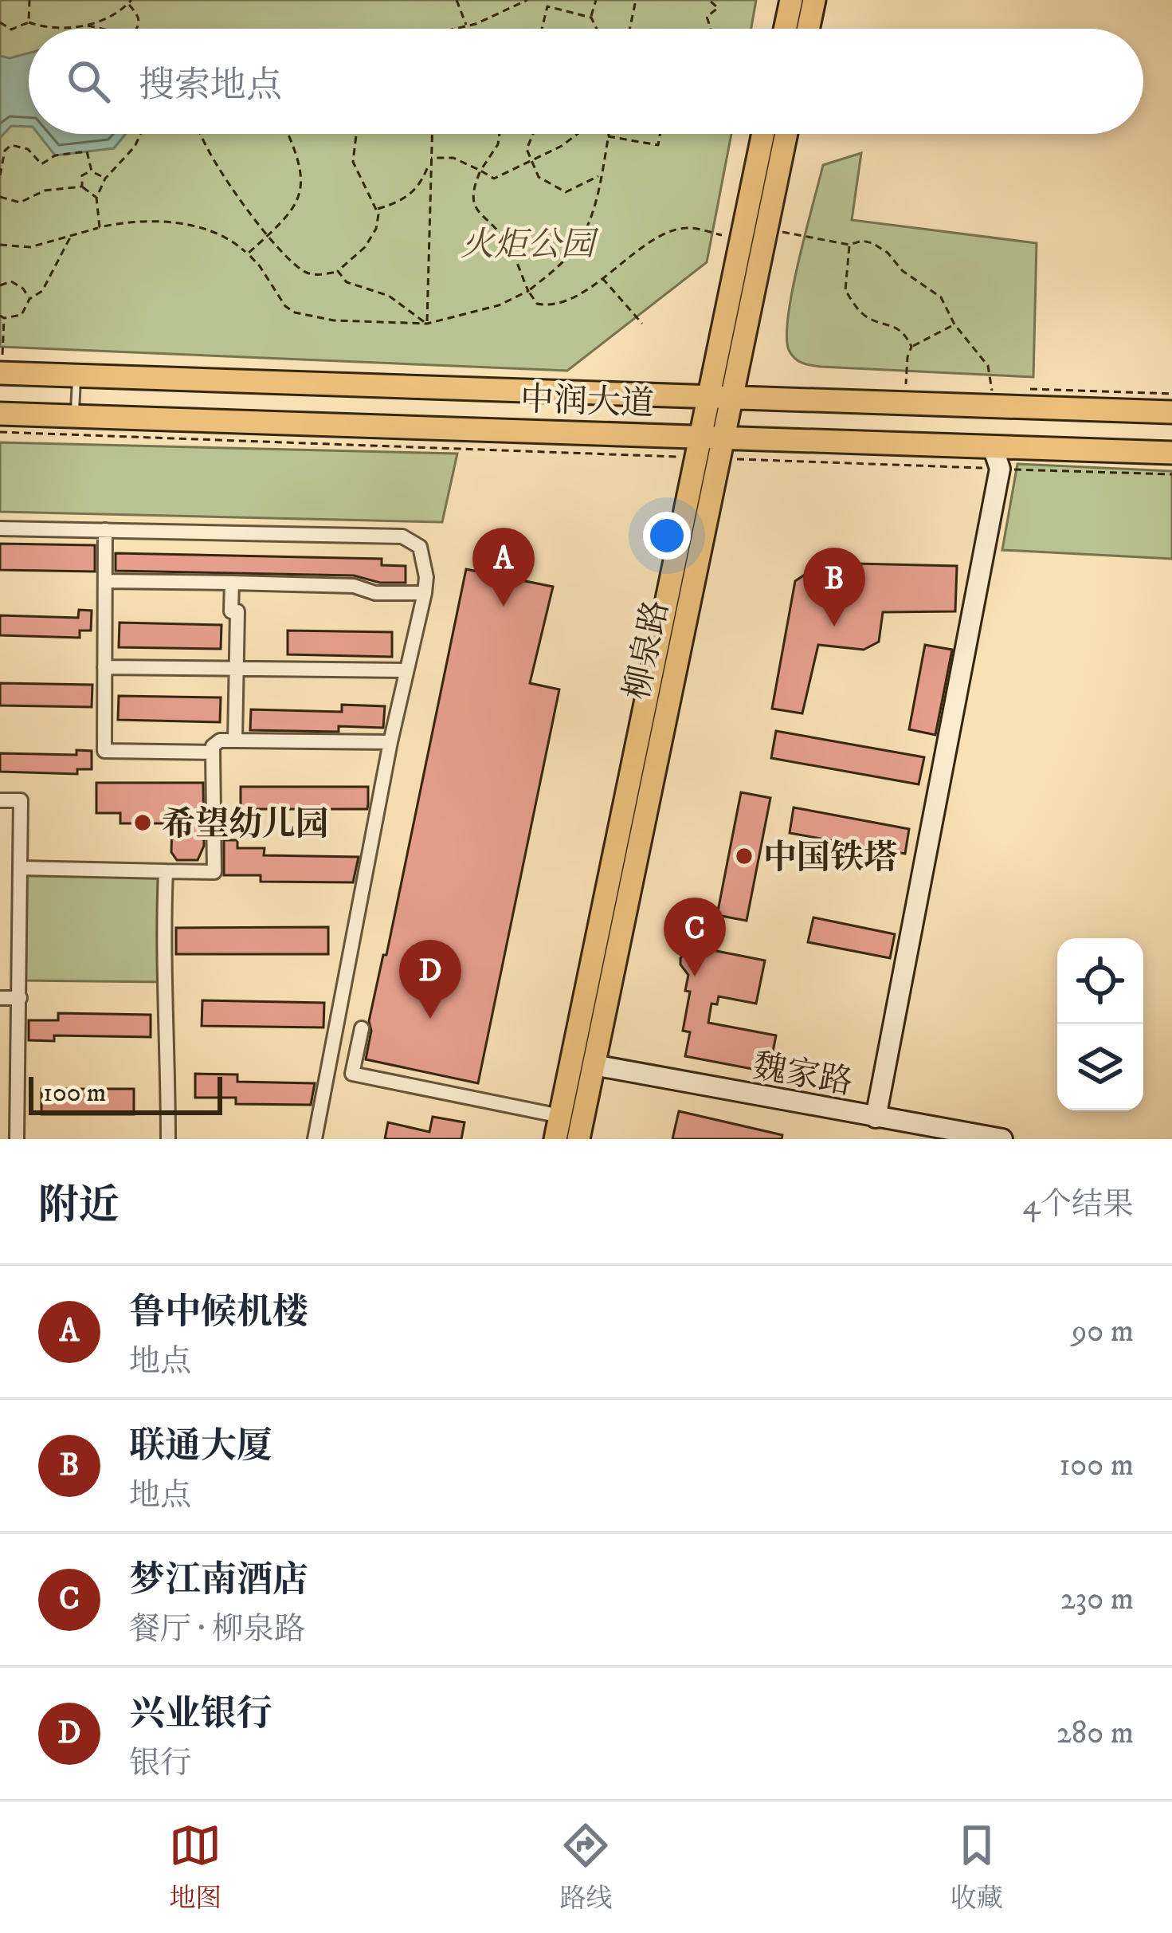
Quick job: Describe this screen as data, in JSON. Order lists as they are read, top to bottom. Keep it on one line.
{"streets":{"main road":["中润大道","柳泉路"],"street":["魏家路"]},"crossings":[["中润大道","柳泉路"],["柳泉路","魏家路"]],"parks":["火炬公园"],"places":["希望幼儿园","中国铁塔"],"scale_bar":"100 m","page":{"search":"搜索地点","pins":["A","B","C","D"],"scale":"100 m","heading":["附近","4个结果"],"list":[{"mark":"A","name":"鲁中候机楼","note":"地点","value":"90 m"},{"mark":"B","name":"联通大厦","note":"地点","value":"100 m"},{"mark":"C","name":"梦江南酒店","note":"餐厅 · 柳泉路","value":"230 m"},{"mark":"D","name":"兴业银行","note":"银行","value":"280 m"}],"nav":["地图","路线","收藏"]}}
